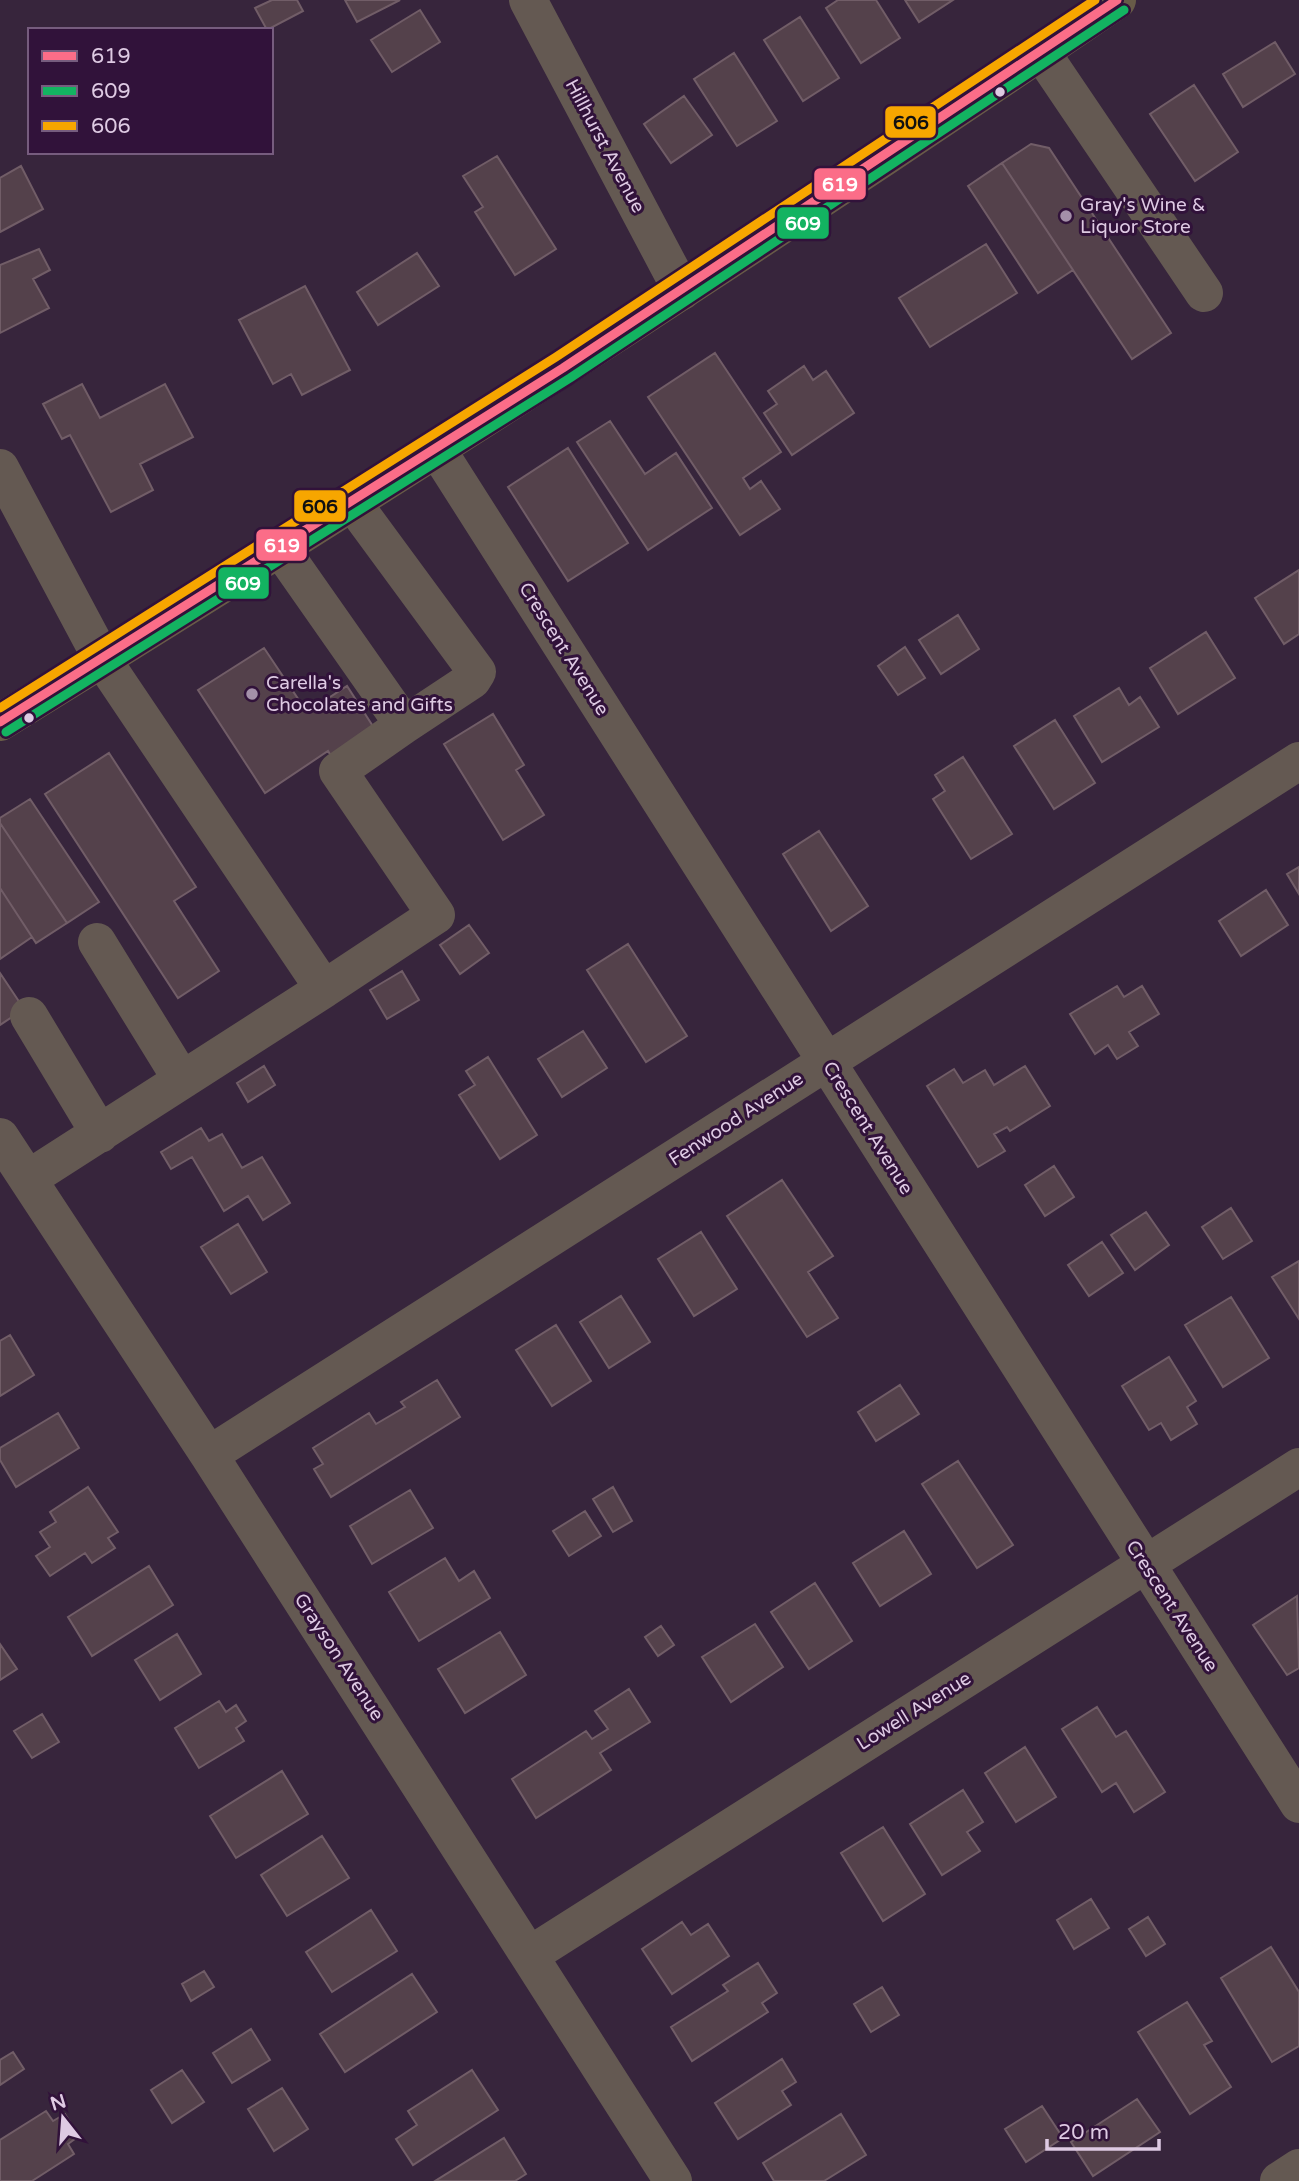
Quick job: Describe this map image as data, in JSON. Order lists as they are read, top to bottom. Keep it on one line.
{"streets":{"street":["Hillhurst Avenue","Crescent Avenue","Fenwood Avenue","Grayson Avenue","Lowell Avenue"]},"crossings":[["Crescent Avenue","Fenwood Avenue"],["Crescent Avenue","Lowell Avenue"],["Fenwood Avenue","Grayson Avenue"],["Grayson Avenue","Lowell Avenue"]],"places":["Gray's Wine & Liquor Store","Carella's Chocolates and Gifts"],"lines":["transit line 619","transit line 606","transit line 609"],"legend":["619","609","606"],"scale_bar":"20 m","north":"top"}
